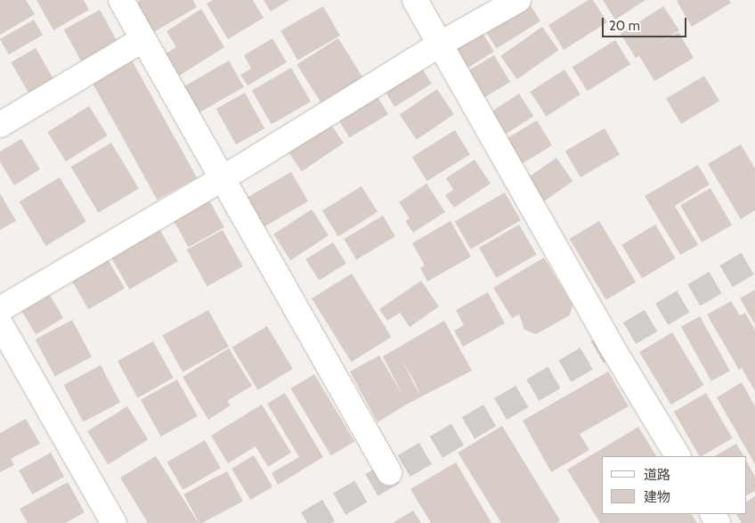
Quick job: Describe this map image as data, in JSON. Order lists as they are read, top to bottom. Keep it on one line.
{"legend":["道路","建物"],"scale_bar":"20 m"}
